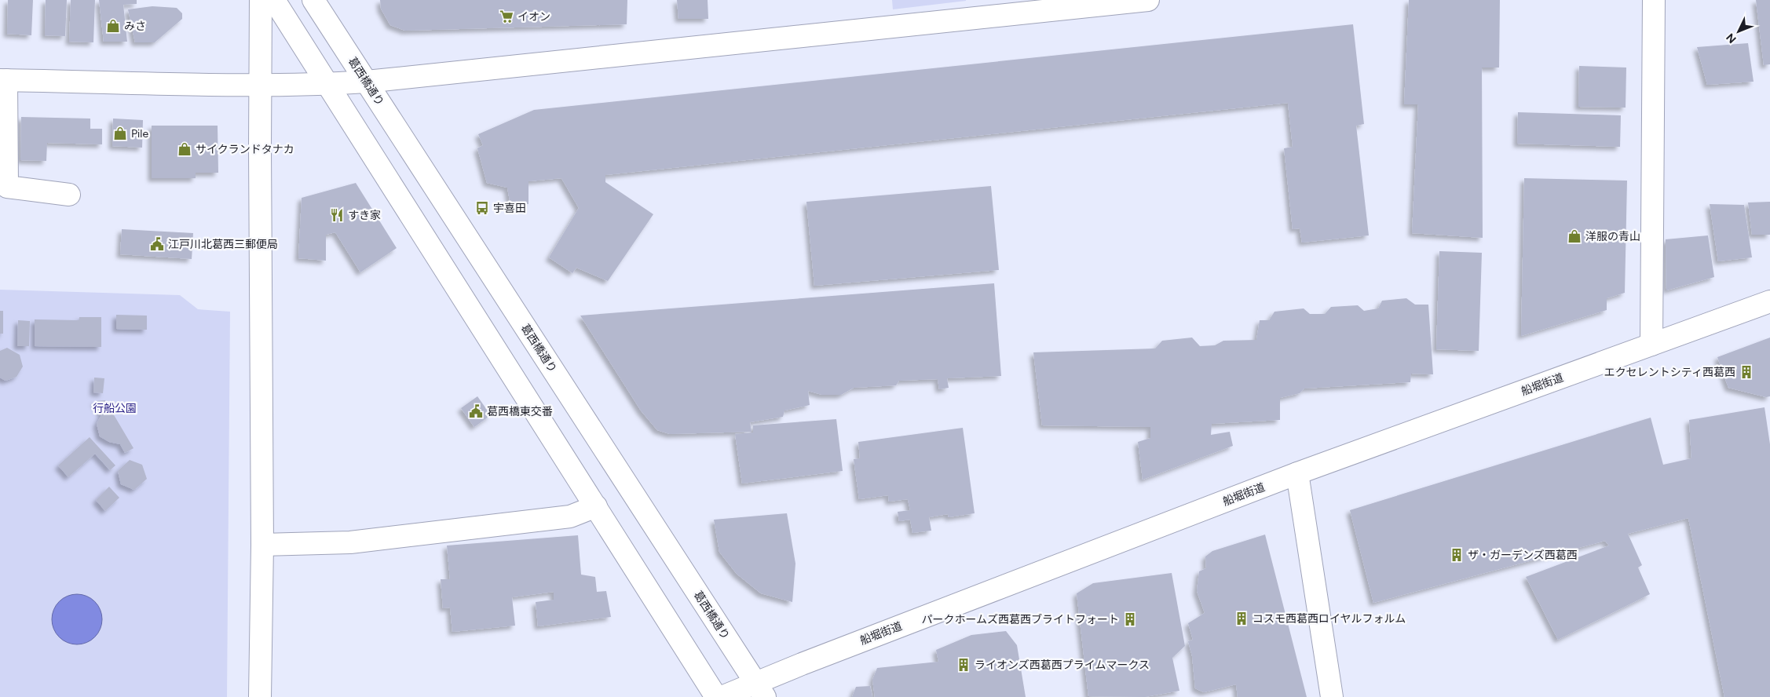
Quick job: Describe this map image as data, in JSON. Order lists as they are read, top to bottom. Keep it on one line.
{"streets":{"street":["葛西橋通り","船堀街道"]},"crossings":[["葛西橋通り","船堀街道"]],"parks":["行船公園"],"places":{"supermarket":["イオン"],"shop":["みさ","Pile","サイクランドタナカ","洋服の青山"],"bus stop":["宇喜田"],"restaurant":["すき家"],"public building":["江戸川北葛西三郵便局","葛西橋東交番"],"building":["エクセレントシティ西葛西","ザ・ガーデンズ西葛西","コスモ西葛西ロイヤルフォルム","パークホームズ西葛西ブライトフォート","ライオンズ西葛西プライムマークス"]},"north":"bottom left"}
